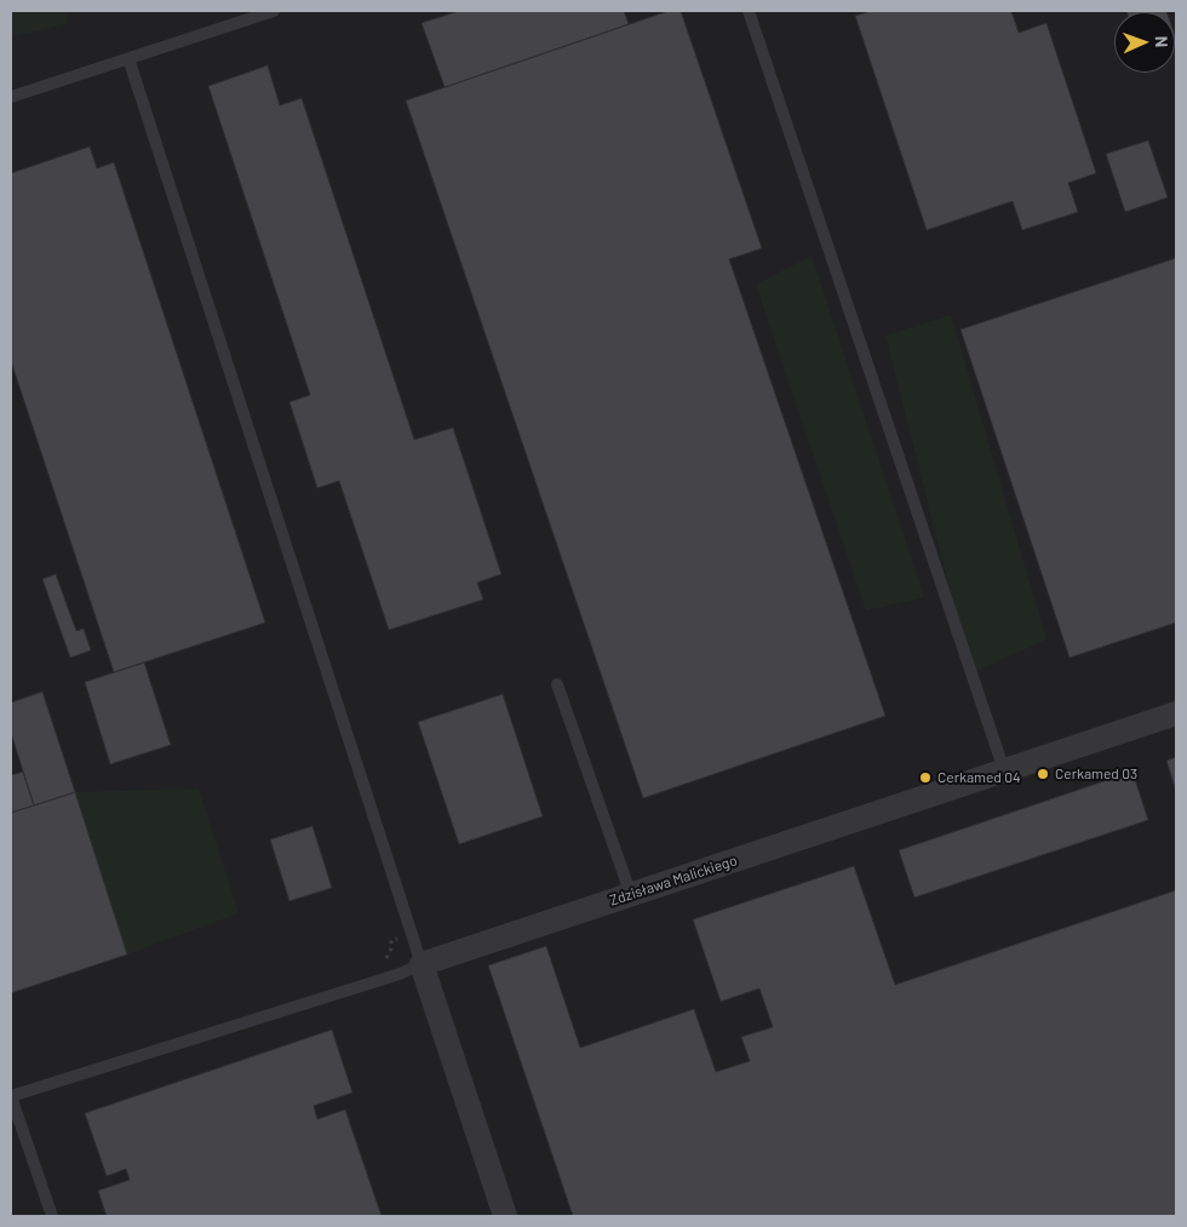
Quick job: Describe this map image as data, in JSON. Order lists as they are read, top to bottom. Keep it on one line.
{"streets":{"street":["Zdzisława Malickiego"]},"places":["Cerkamed 03","Cerkamed 04"],"north":"right"}
